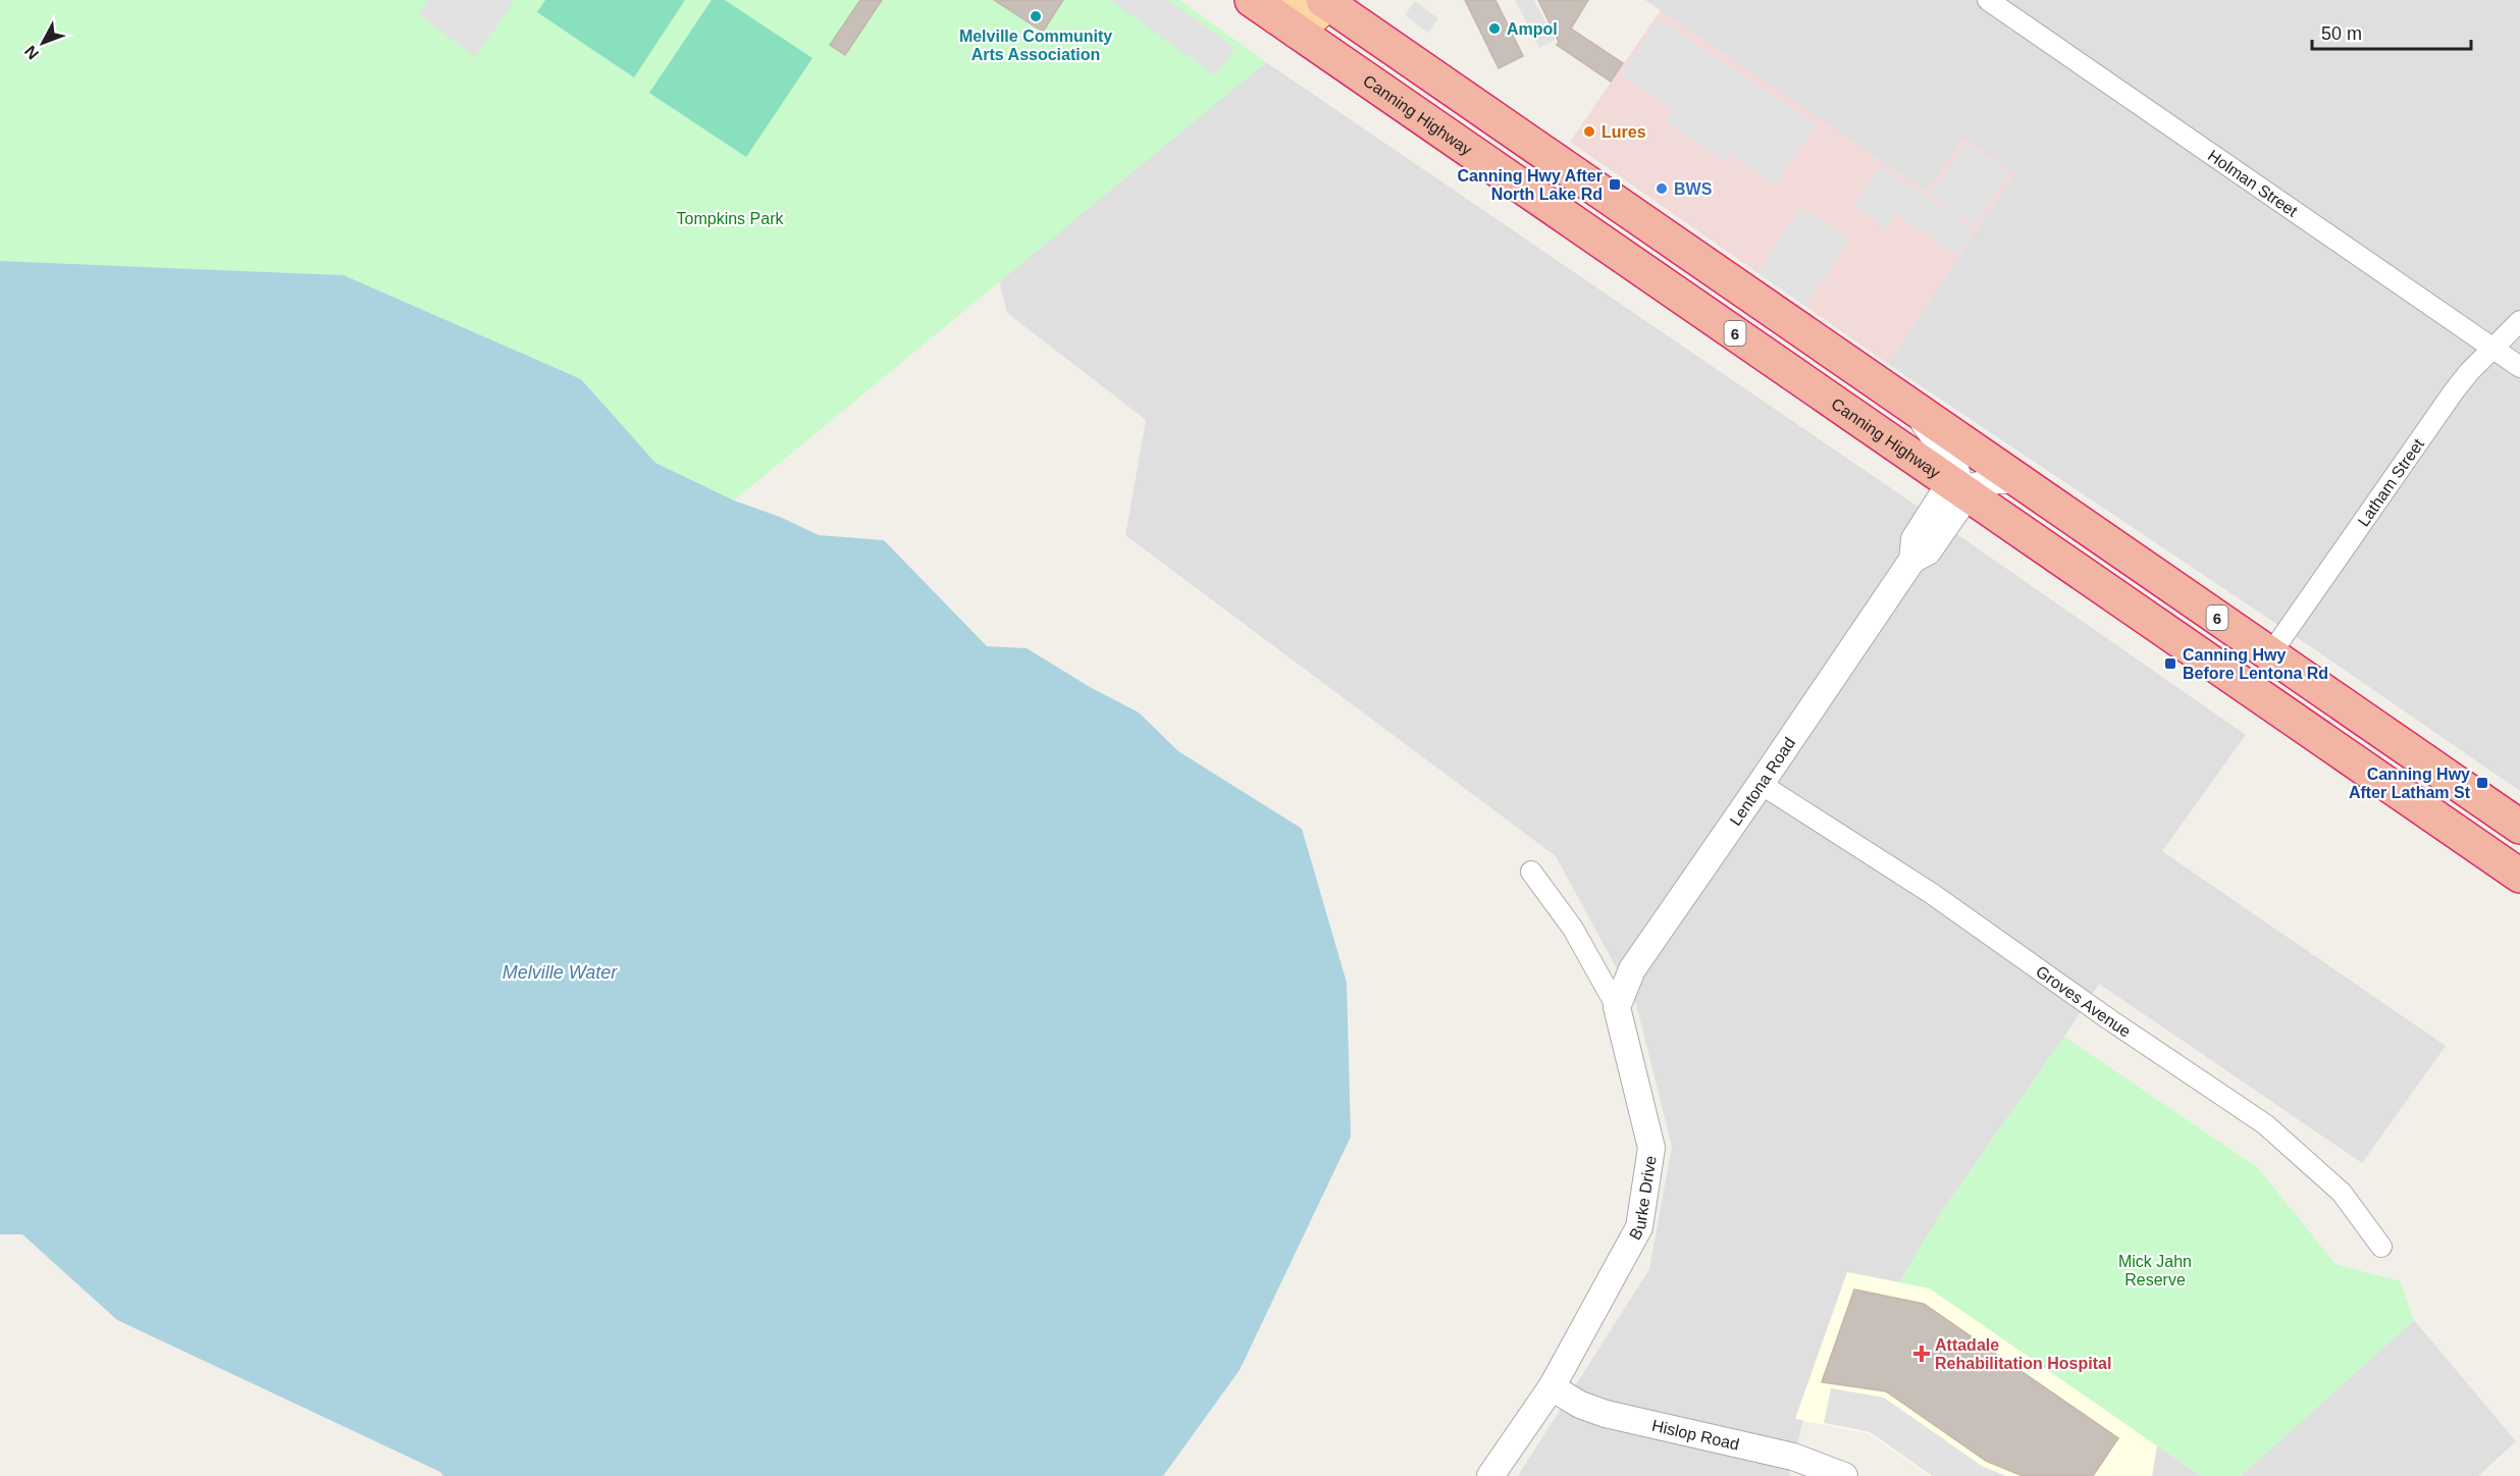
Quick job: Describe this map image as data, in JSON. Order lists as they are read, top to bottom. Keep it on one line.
{"streets":{"highway":["Canning Highway","6"],"street":["Holman Street","Latham Street","Lentona Road","Groves Avenue","Burke Drive","Hislop Road"]},"crossings":[["Canning Highway","Lentona Road"],["Holman Street","Latham Street"],["6","Latham Street"],["6","Lentona Road"],["Lentona Road","Groves Avenue"],["Lentona Road","Burke Drive"],["Burke Drive","Hislop Road"]],"water":["Melville Water"],"parks":["Tompkins Park","Mick Jahn Reserve"],"places":{"other":["Melville Community Arts Association","Ampol","Lures","BWS"],"transit":["Canning Hwy After North Lake Rd","Canning Hwy Before Lentona Rd","Canning Hwy After Latham St"],"health":["Attadale Rehabilitation Hospital"]},"scale_bar":"50 m","north":"bottom left"}
